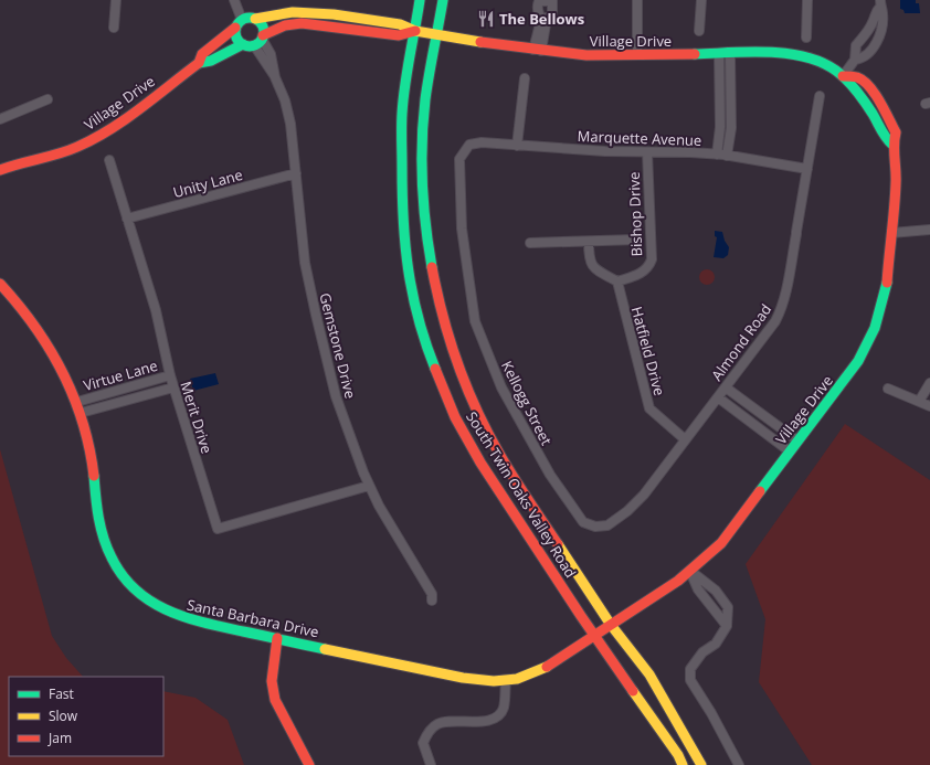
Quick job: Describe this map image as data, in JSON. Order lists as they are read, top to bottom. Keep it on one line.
{"streets":{"street":["Village Drive","Marquette Avenue","Unity Lane","Bishop Drive","Almond Road","Gemstone Drive","Hatfield Drive","Virtue Lane","Kellogg Street","Merit Drive","South Twin Oaks Valley Road","Santa Barbara Drive"]},"crossings":[["Village Drive","Gemstone Drive"],["Village Drive","South Twin Oaks Valley Road"],["Village Drive","Santa Barbara Drive"],["Marquette Avenue","Bishop Drive"],["Marquette Avenue","Almond Road"],["Marquette Avenue","Kellogg Street"],["Unity Lane","Gemstone Drive"],["Unity Lane","Merit Drive"],["Bishop Drive","Hatfield Drive"],["Almond Road","Hatfield Drive"],["Almond Road","Kellogg Street"],["Gemstone Drive","Merit Drive"],["Virtue Lane","Merit Drive"],["Virtue Lane","Santa Barbara Drive"],["South Twin Oaks Valley Road","Santa Barbara Drive"]],"places":{"restaurant":["The Bellows"]},"legend":["Fast","Slow","Jam"]}
